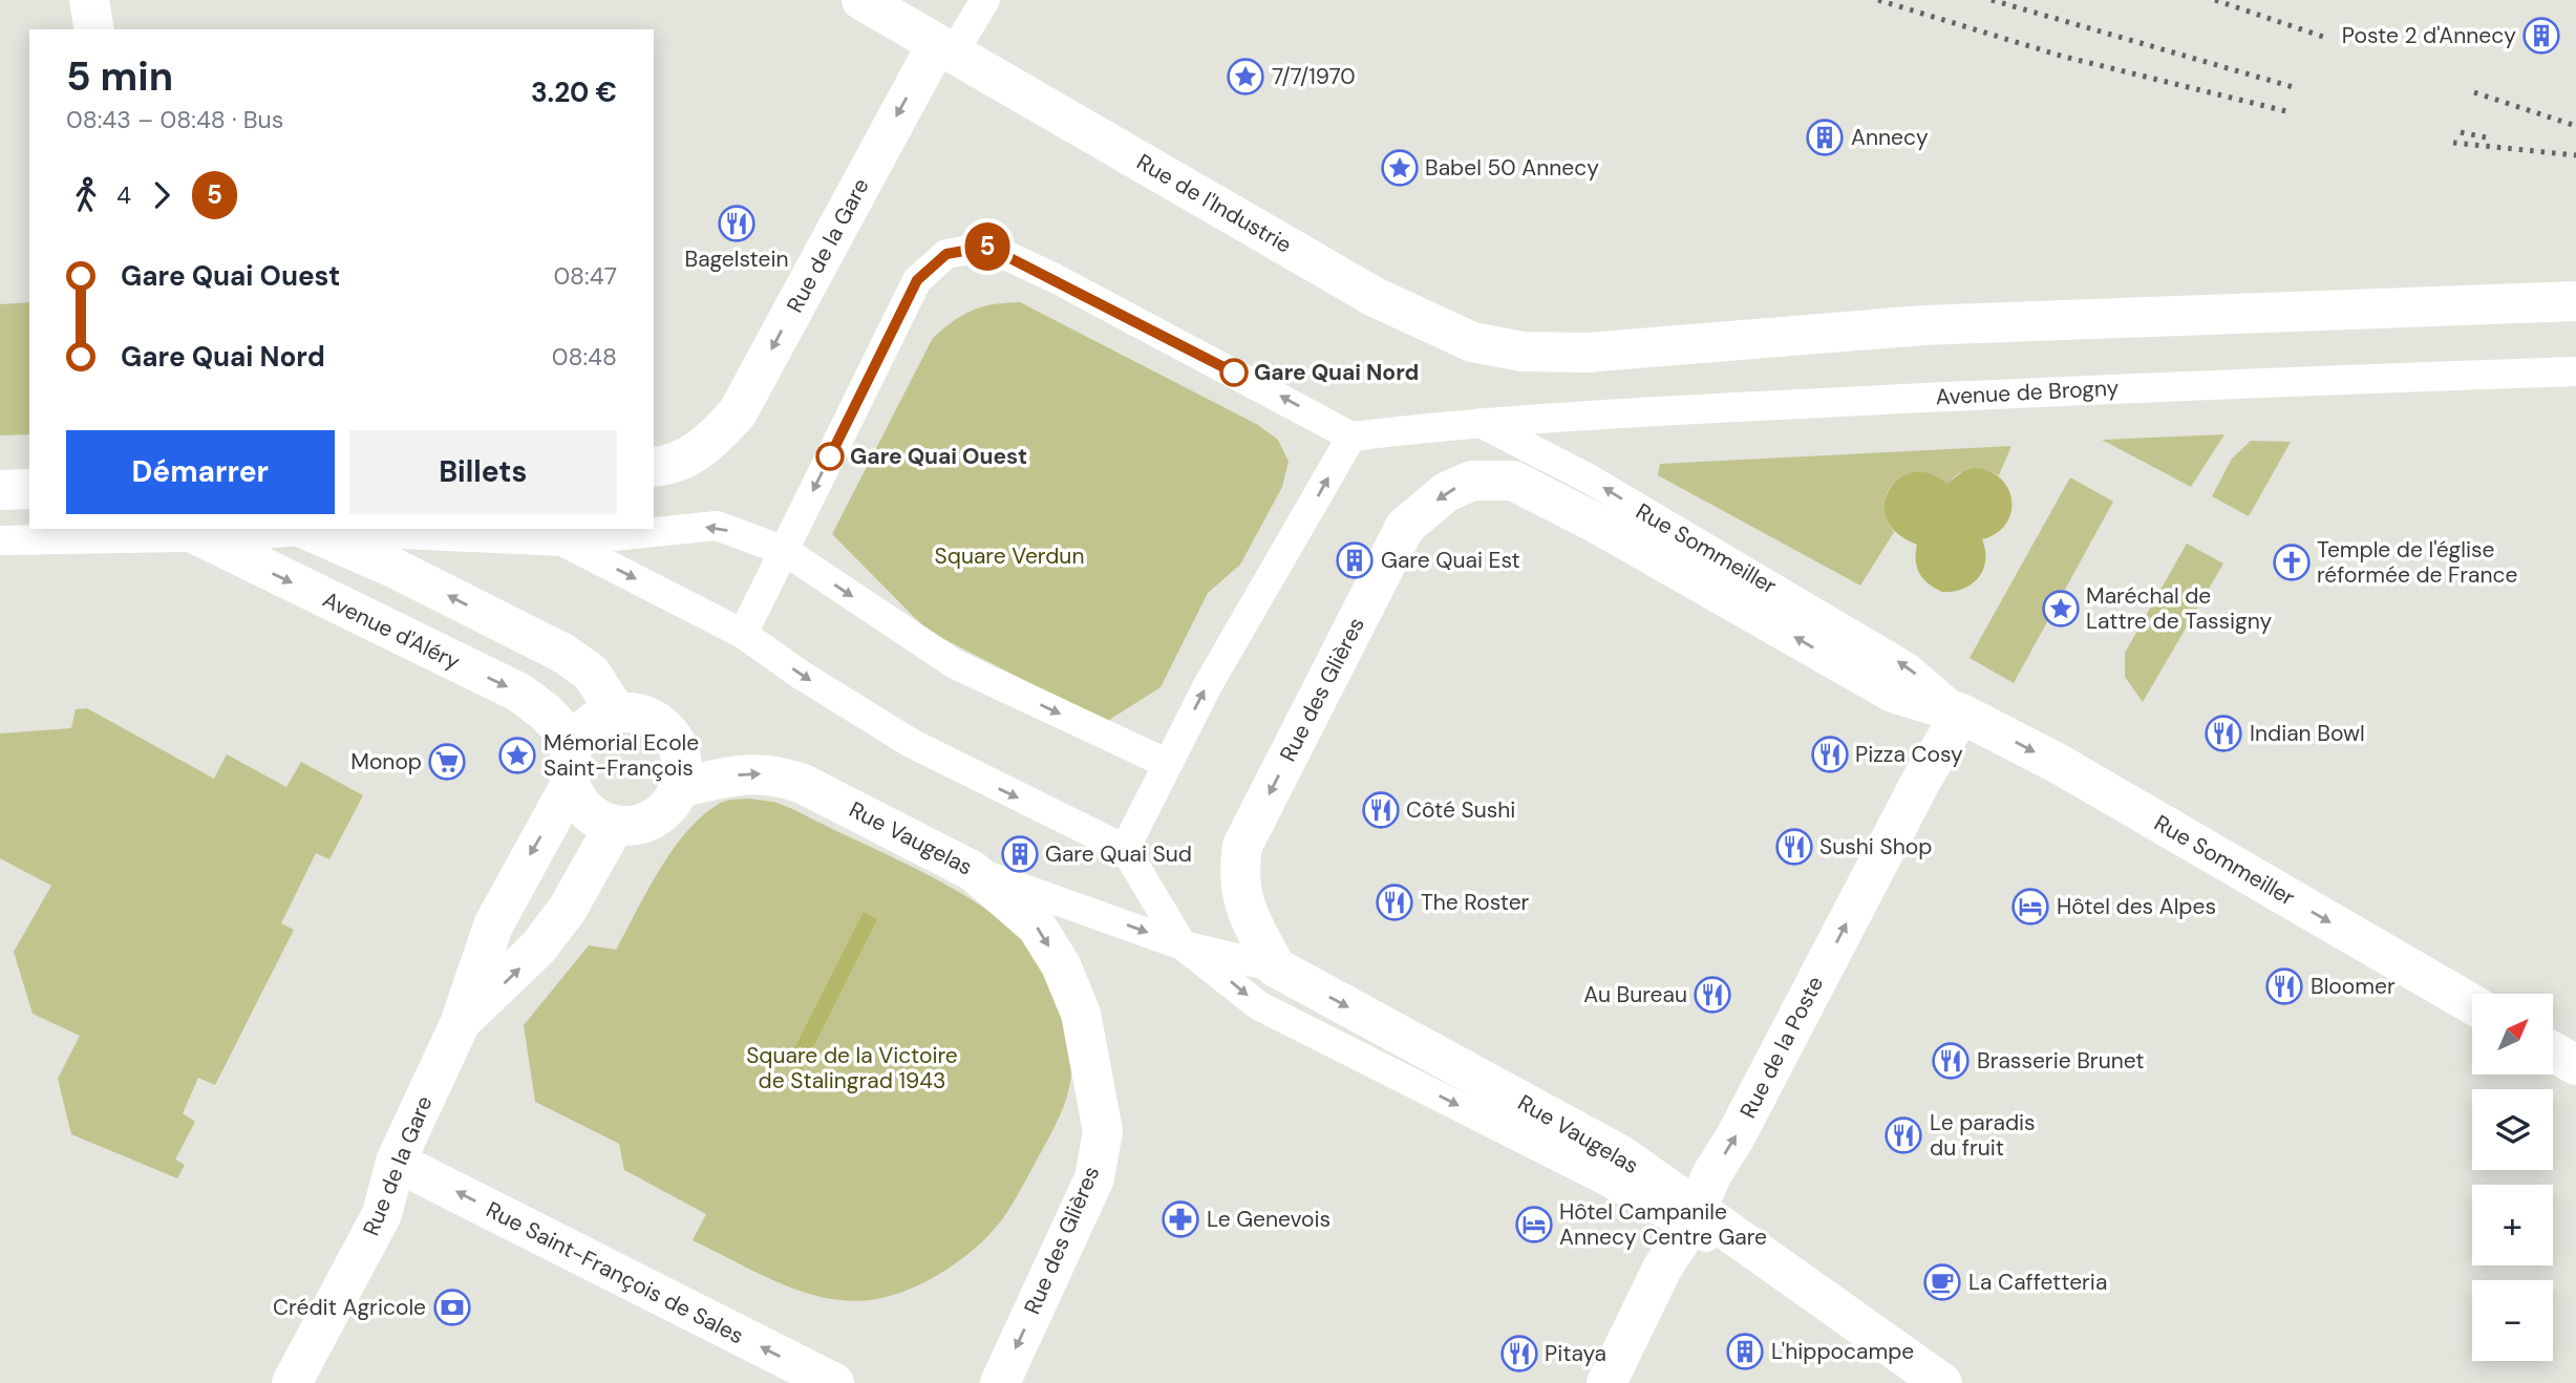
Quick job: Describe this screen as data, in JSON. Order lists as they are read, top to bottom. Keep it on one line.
{"streets":{"street":["Rue de l'Industrie","Rue de la Gare","Rue Sommeiller","Avenue d'Aléry","Rue des Glières","Rue Vaugelas","Rue de la Poste","Rue Saint-François de Sales"],"lane":["Avenue de Brogny"]},"crossings":[["Rue de l'Industrie","Rue de la Gare"],["Rue de la Gare","Avenue d'Aléry"],["Rue de la Gare","Rue Vaugelas"],["Rue de la Gare","Rue Saint-François de Sales"],["Avenue de Brogny","Rue Sommeiller"],["Rue Sommeiller","Rue des Glières"],["Rue Sommeiller","Rue de la Poste"],["Avenue d'Aléry","Rue Vaugelas"],["Rue des Glières","Rue Vaugelas"],["Rue Vaugelas","Rue de la Poste"]],"one_way":["Rue des Glières","Rue de la Poste","Rue Saint-François de Sales"],"parks":["Square Verdun","Square de la Victoire de Stalingrad 1943"],"places":{"building":["Poste 2 d'Annecy","Annecy","Gare Quai Est","Gare Quai Sud","L'hippocampe"],"place":["7/7/1970","Babel 50 Annecy","Maréchal de Lattre de Tassigny","Mémorial Ecole Saint-François"],"restaurant":["Bagelstein","Indian Bowl","Pizza Cosy","Côté Sushi","Sushi Shop","The Roster","Bloomer","Au Bureau","Brasserie Brunet","Le paradis du fruit","Pitaya"],"other":["Gare Quai Nord","Gare Quai Ouest"],"church":["Temple de l'église réformée de France"],"supermarket":["Monop"],"hotel":["Hôtel des Alpes","Hôtel Campanile Annecy Centre Gare"],"pharmacy":["Le Genevois"],"cafe":["La Caffetteria"],"bank":["Crédit Agricole"]},"lines":["bus line 5"],"north":"top right","page":{"on_map":"5","heading":["5 min","08:43 – 08:48 · Bus","3.20 €"],"legs":["4","5"],"list":[{"name":"Gare Quai Ouest","value":"08:47"},{"name":"Gare Quai Nord","value":"08:48"}],"buttons":["Démarrer","Billets"],"map_buttons":["+","−"]}}
